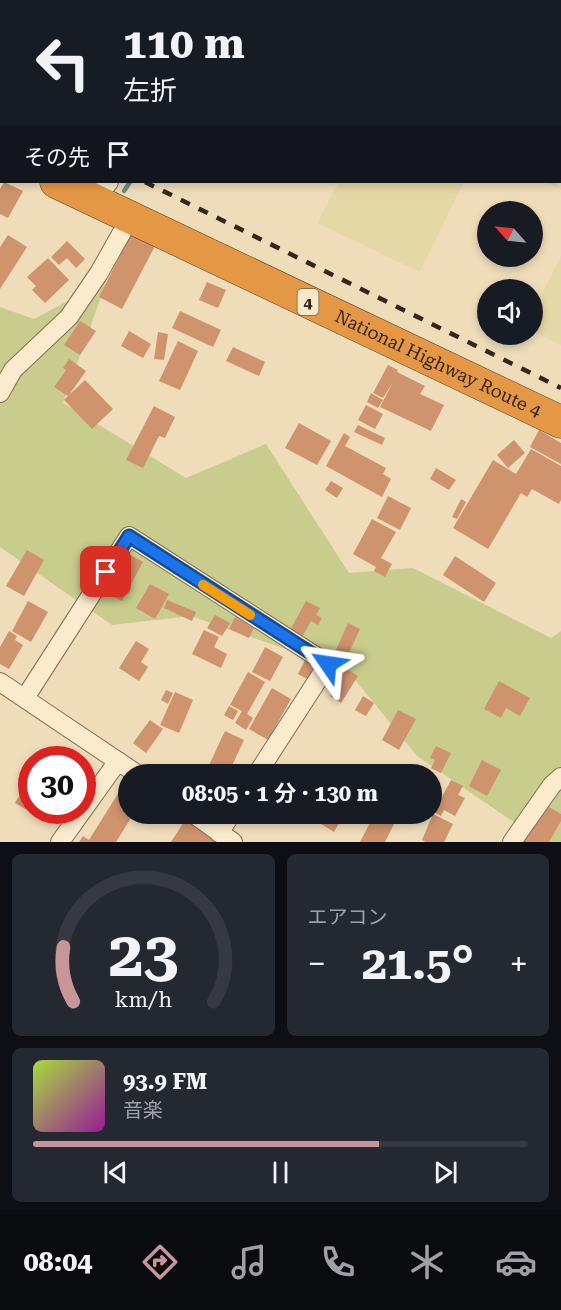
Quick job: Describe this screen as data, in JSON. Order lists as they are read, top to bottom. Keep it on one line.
{"streets":{"highway":["4","National Highway Route 4"]},"north":"top left","page":{"turn":["110 m","左折"],"then":"その先","limit":"30","trip":"08:05 · 1 分 · 130 m","tile":"エアコン","heat":["−","21.5°","+"],"song":["93.9 FM","音楽"],"tabs":"08:04","gauge":["23","km/h"]}}
